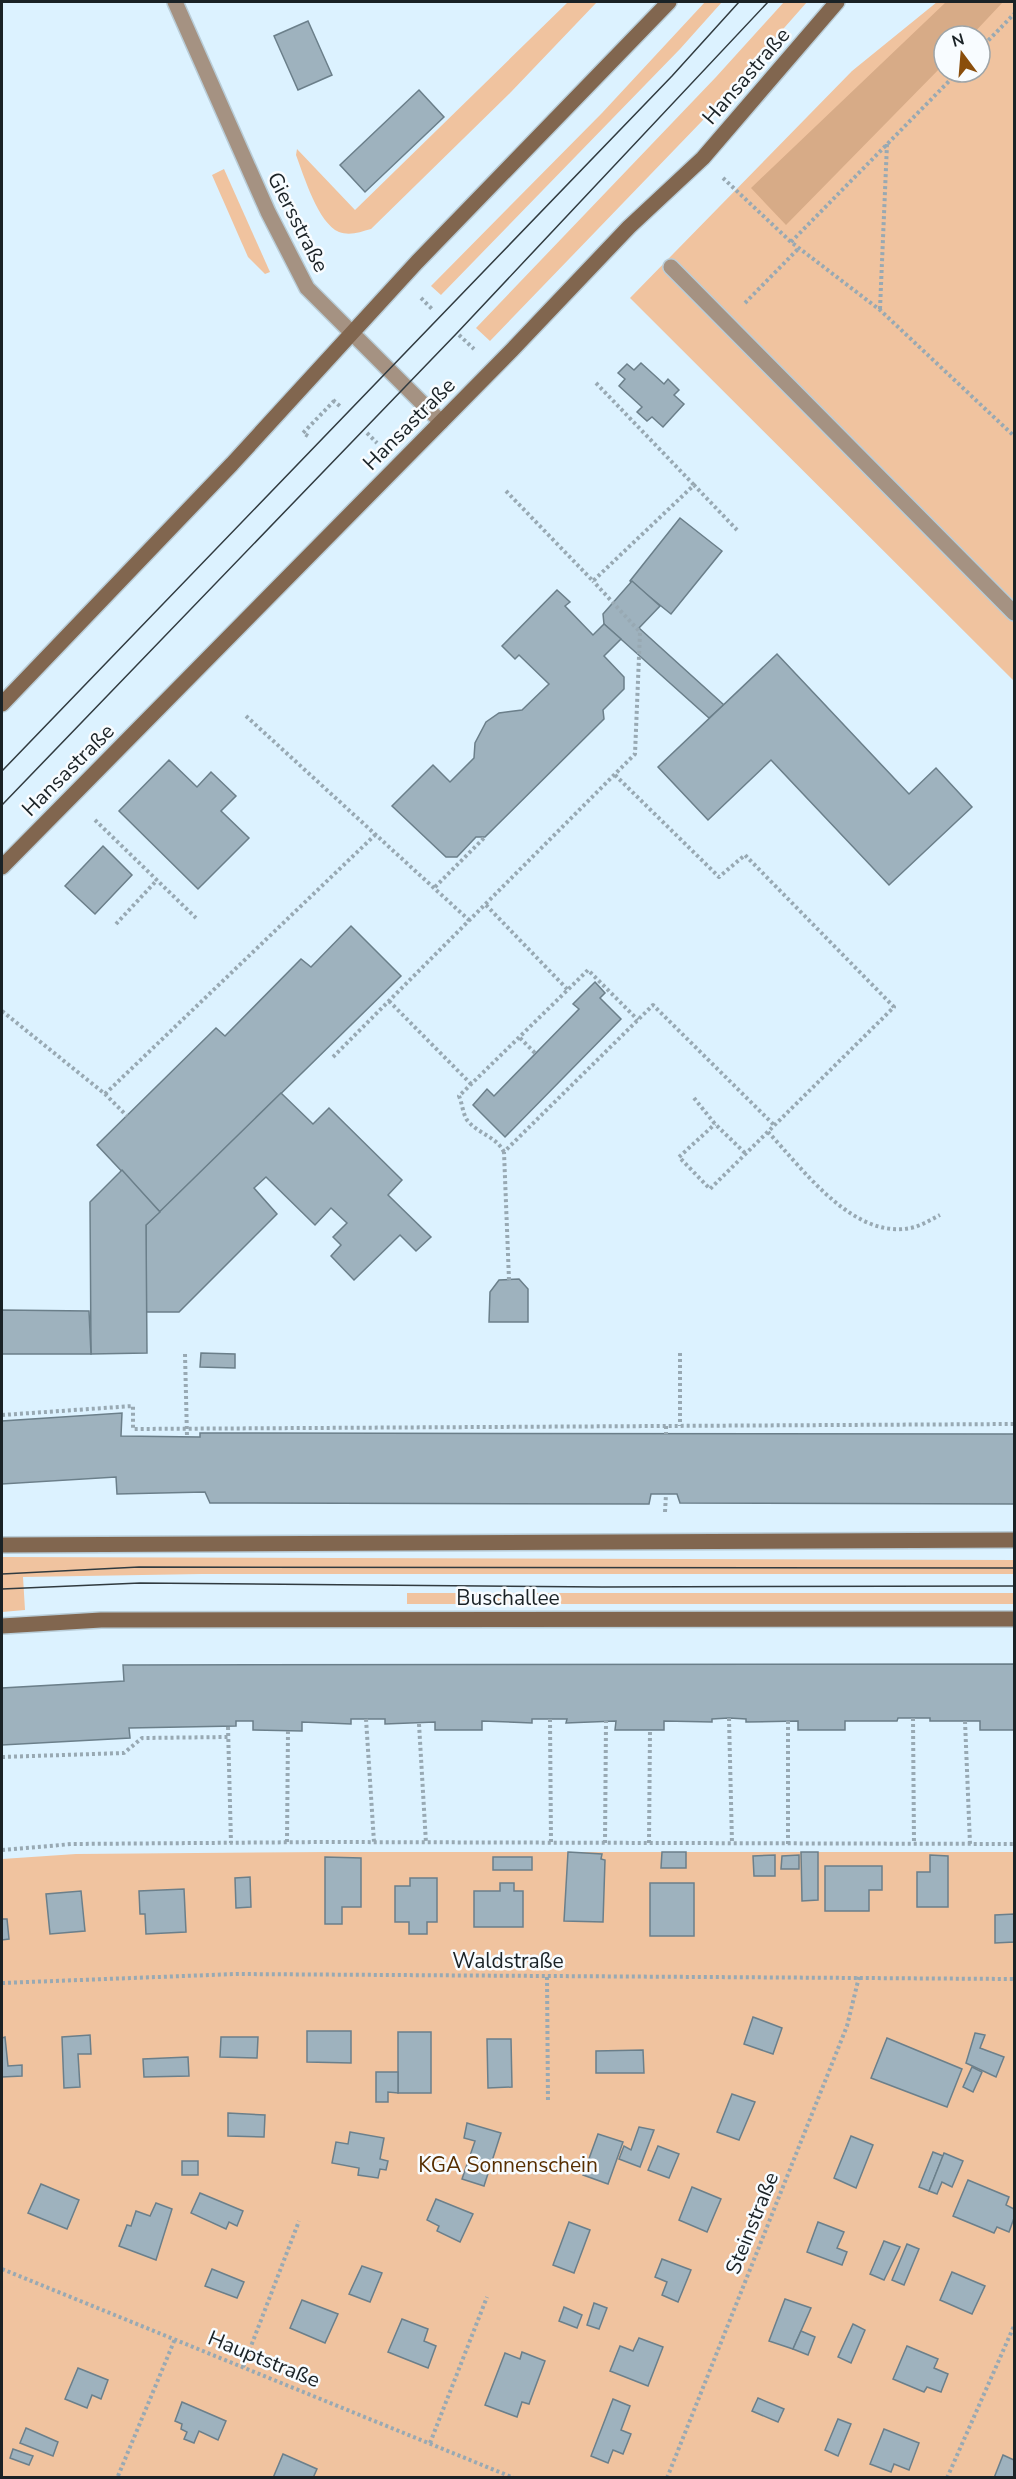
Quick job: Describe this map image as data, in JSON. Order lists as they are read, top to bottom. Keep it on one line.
{"streets":{"main road":["Hansastraße","Buschallee"],"street":["Giersstraße"],"path":["Waldstraße","Steinstraße","Hauptstraße"]},"crossings":[["Hansastraße","Giersstraße"],["Waldstraße","Steinstraße"]],"parks":["KGA Sonnenschein"],"north":"top"}
